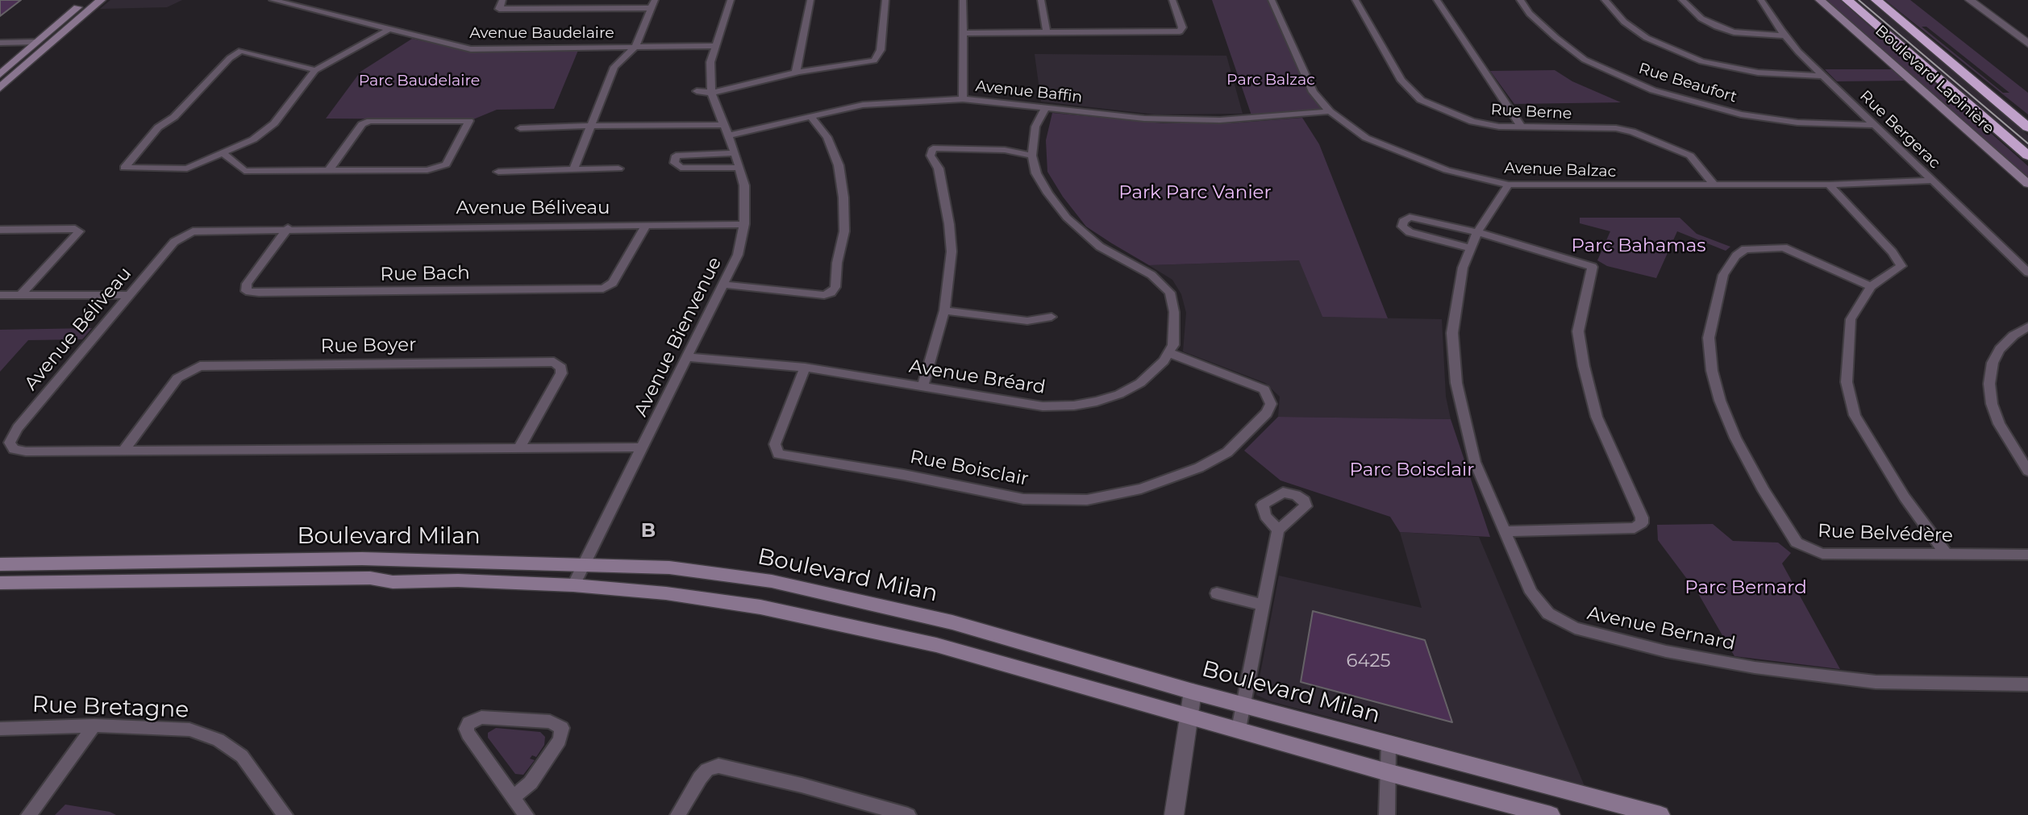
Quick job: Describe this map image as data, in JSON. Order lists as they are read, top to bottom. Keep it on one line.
{"streets":{"main road":["Boulevard Lapinière","Boulevard Milan"],"street":["Avenue Baudelaire","Rue Beaufort","Avenue Baffin","Rue Berne","Rue Bergerac","Avenue Balzac","Avenue Béliveau","Rue Bach","Avenue Bienvenue","Rue Boyer","Avenue Bréard","Rue Boisclair","Rue Belvédère","Avenue Bernard","Rue Bretagne"]},"crossings":[["Avenue Baudelaire","Avenue Bienvenue"],["Rue Beaufort","Rue Bergerac"],["Avenue Baffin","Avenue Balzac"],["Avenue Baffin","Avenue Bienvenue"],["Rue Berne","Avenue Balzac"],["Rue Bergerac","Avenue Balzac"],["Avenue Balzac","Avenue Bernard"],["Avenue Béliveau","Rue Bach"],["Avenue Béliveau","Avenue Bienvenue"],["Avenue Béliveau","Rue Boyer"],["Avenue Bienvenue","Avenue Bréard"],["Avenue Bienvenue","Boulevard Milan"],["Avenue Bréard","Rue Boisclair"]],"districts":["B"],"parks":["Parc Balzac","Parc Baudelaire","Park Parc Vanier","Parc Bahamas","Parc Boisclair","Parc Bernard"],"house_numbers":["6425"]}
